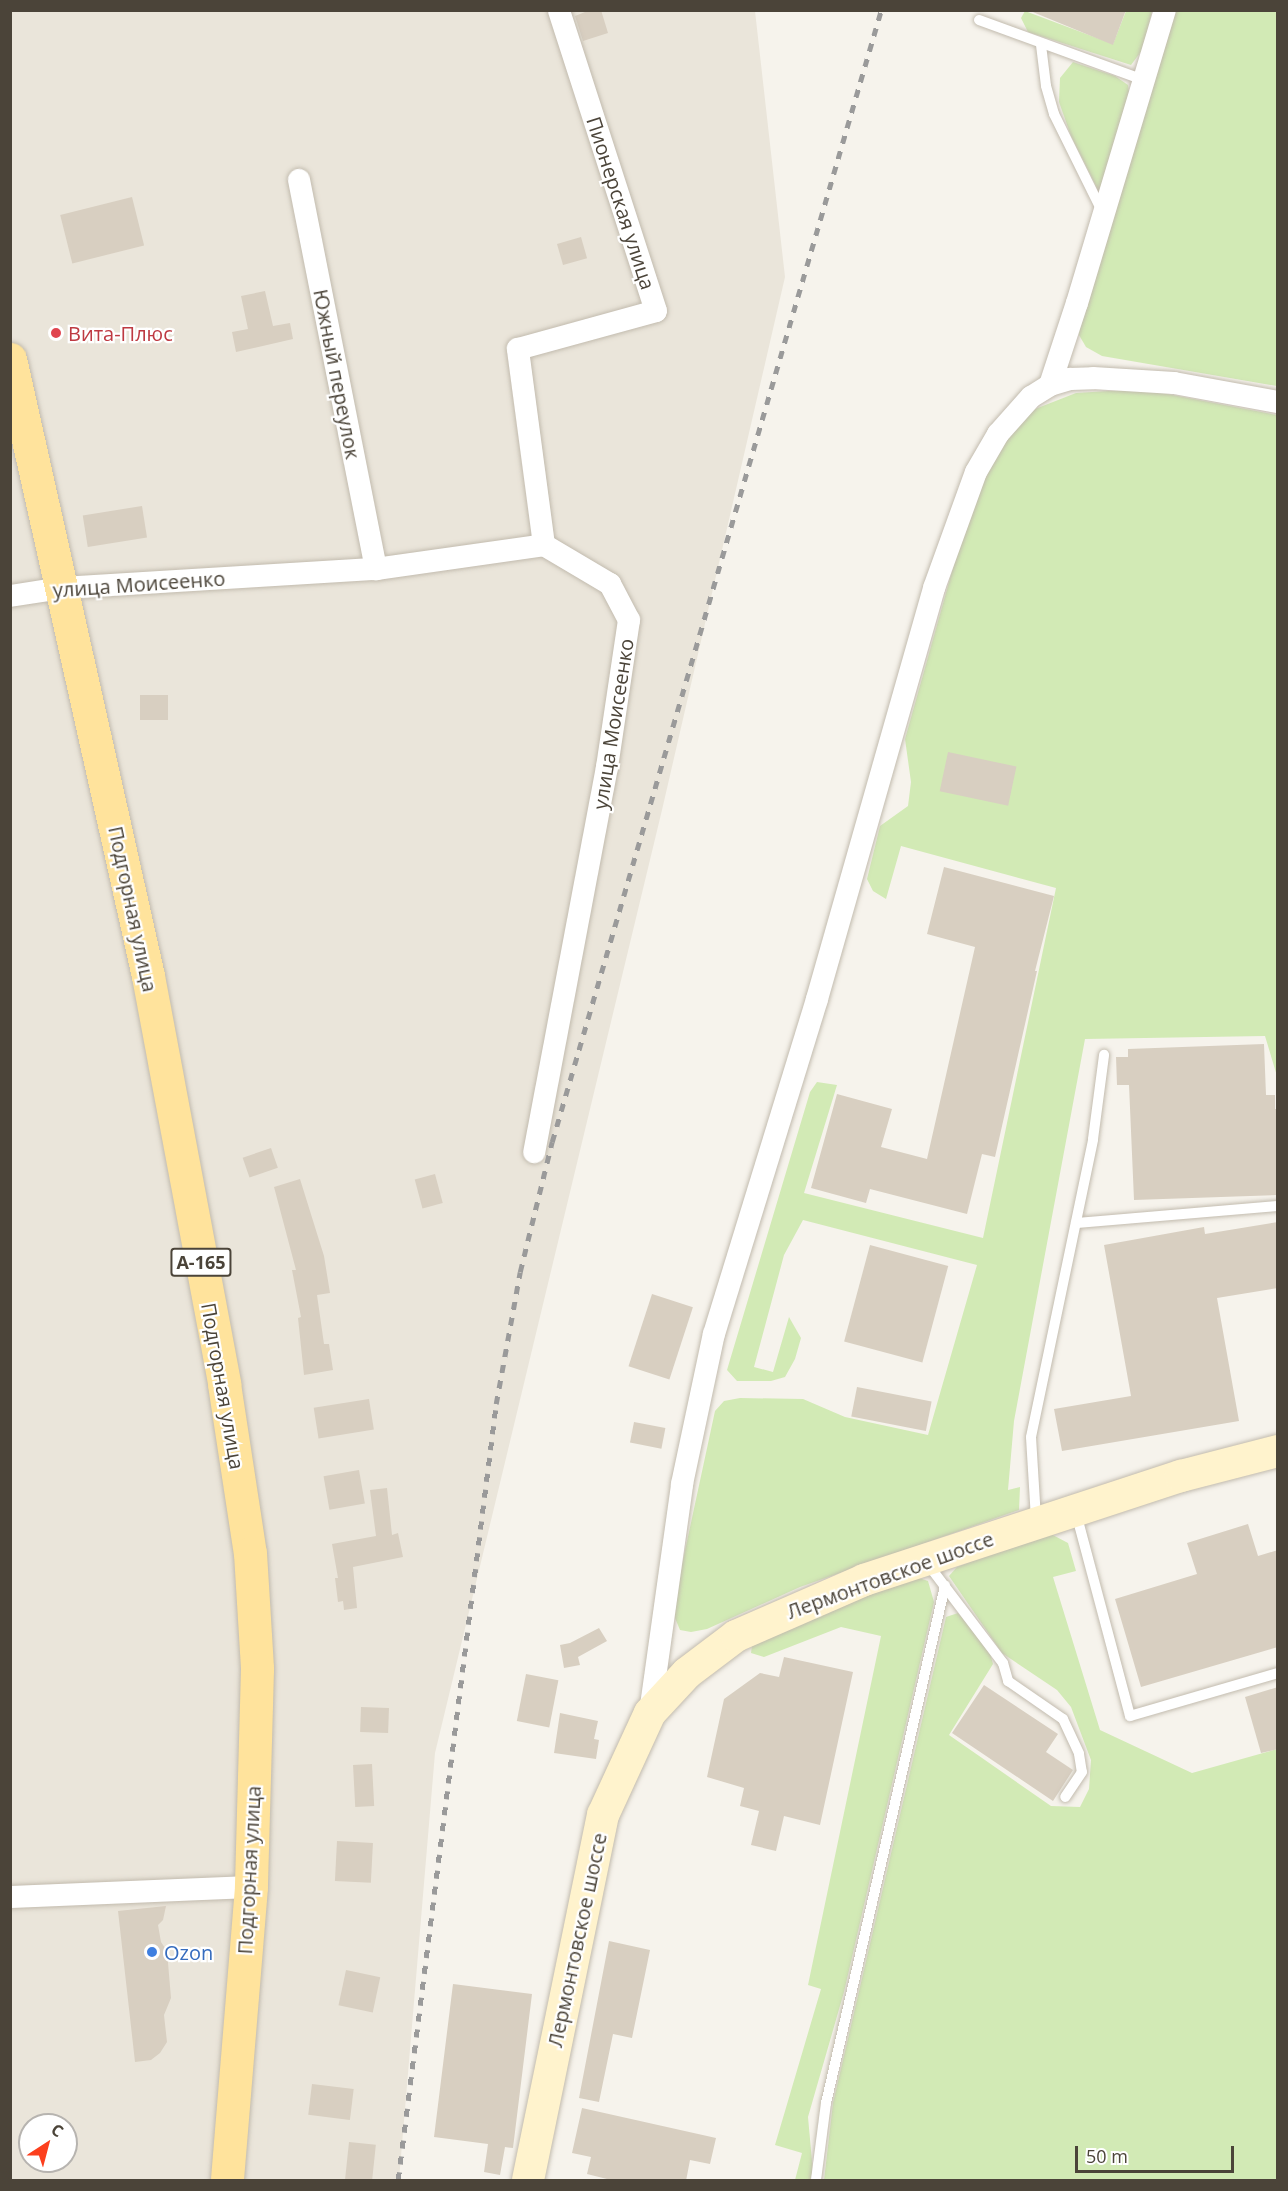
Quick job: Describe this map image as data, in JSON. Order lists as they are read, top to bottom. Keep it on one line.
{"streets":{"main road":["Подгорная улица","А-165"],"street":["Пионерская улица","Южный переулок","улица Моисеенко","Лермонтовское шоссе"]},"crossings":[["Пионерская улица","улица Моисеенко"],["Южный переулок","улица Моисеенко"],["улица Моисеенко","Подгорная улица"]],"places":["Вита-Плюс","Ozon"],"scale_bar":"50 m","north":"top right"}
